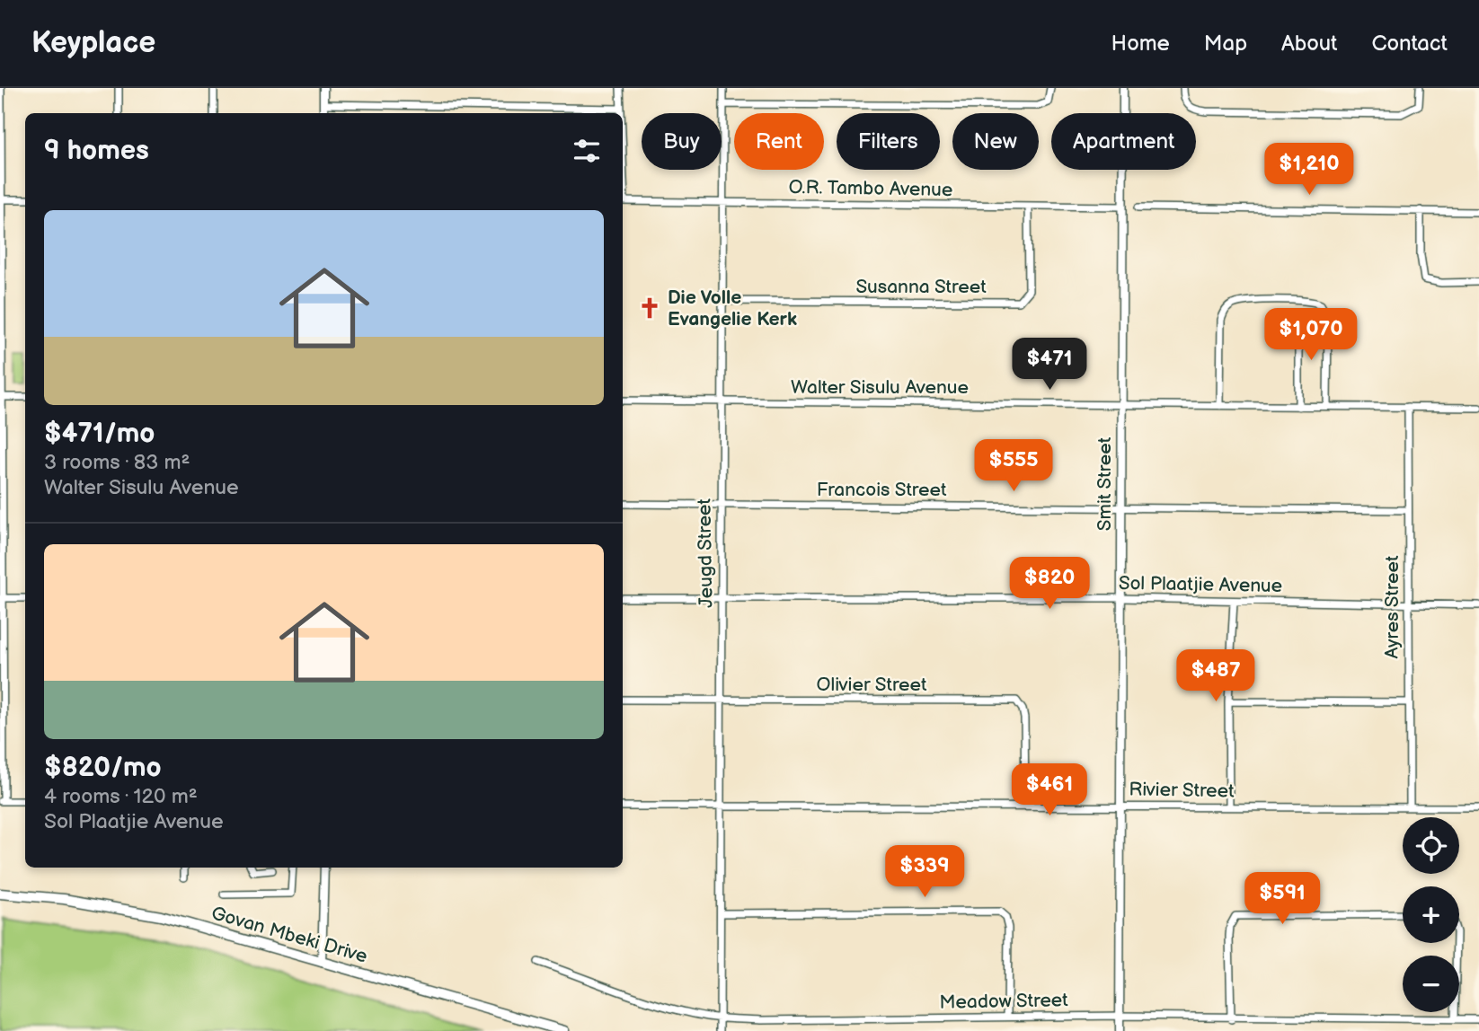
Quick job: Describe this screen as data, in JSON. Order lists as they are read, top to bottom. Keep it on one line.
{"streets":{"main road":["Govan Mbeki Drive"],"street":["O.R. Tambo Avenue","Susanna Street","Walter Sisulu Avenue","Smit Street","Francois Street","Jeugd Street","Sol Plaatjie Avenue","Ayres Street","Olivier Street","Rivier Street","Meadow Street"]},"crossings":[["O.R. Tambo Avenue","Susanna Street"],["O.R. Tambo Avenue","Smit Street"],["O.R. Tambo Avenue","Jeugd Street"],["Susanna Street","Jeugd Street"],["Walter Sisulu Avenue","Smit Street"],["Walter Sisulu Avenue","Jeugd Street"],["Walter Sisulu Avenue","Ayres Street"],["Smit Street","Francois Street"],["Smit Street","Sol Plaatjie Avenue"],["Smit Street","Rivier Street"],["Smit Street","Meadow Street"],["Francois Street","Jeugd Street"],["Francois Street","Ayres Street"],["Jeugd Street","Sol Plaatjie Avenue"],["Jeugd Street","Olivier Street"],["Jeugd Street","Rivier Street"],["Jeugd Street","Meadow Street"],["Sol Plaatjie Avenue","Ayres Street"],["Ayres Street","Rivier Street"],["Olivier Street","Rivier Street"]],"places":{"church":["Die Volle Evangelie Kerk"]},"page":{"header":"Keyplace","nav":["Home","Map","About","Contact"],"chip":["Buy","Rent","Filters","New","Apartment"],"heading":"9 homes","price":["$1,210","$1,070","$471","$555","$820","$487","$461","$339","$591"],"list":[{"name":"$471/mo","note":"3 rooms · 83 m² · Walter Sisulu Avenue"},{"name":"$820/mo","note":"4 rooms · 120 m² · Sol Plaatjie Avenue"}],"map_buttons":["+","−"]}}
